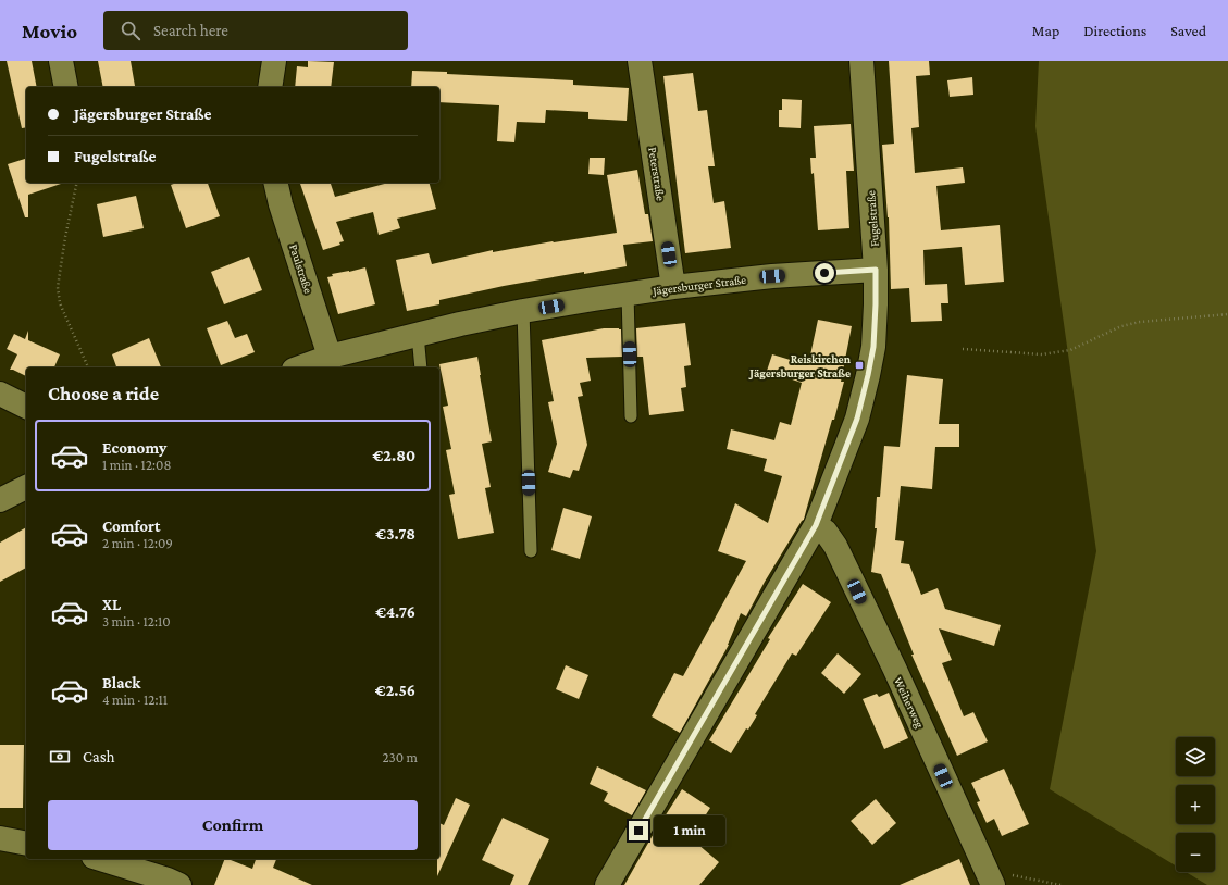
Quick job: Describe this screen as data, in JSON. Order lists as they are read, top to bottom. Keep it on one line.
{"streets":{"street":["Peterstraße","Fugelstraße","Paulstraße","Jägersburger Straße","Weiherweg"]},"crossings":[["Peterstraße","Jägersburger Straße"],["Fugelstraße","Jägersburger Straße"],["Fugelstraße","Weiherweg"],["Paulstraße","Jägersburger Straße"]],"places":{"transit":["Reiskirchen Jägersburger Straße"]},"page":{"header":"Movio","search":"Search here","nav":["Map","Directions","Saved"],"banner":["Jägersburger Straße","Fugelstraße"],"heading":"Choose a ride","list":[{"name":"Economy","note":"1 min · 12:08","value":"€2.80"},{"name":"Comfort","note":"2 min · 12:09","value":"€3.78"},{"name":"XL","note":"3 min · 12:10","value":"€4.76"},{"name":"Black","note":"4 min · 12:11","value":"€2.56"}],"pay":["Cash","230 m"],"map_buttons":["+","−"],"buttons":"Confirm","bubble":"1 min"}}
